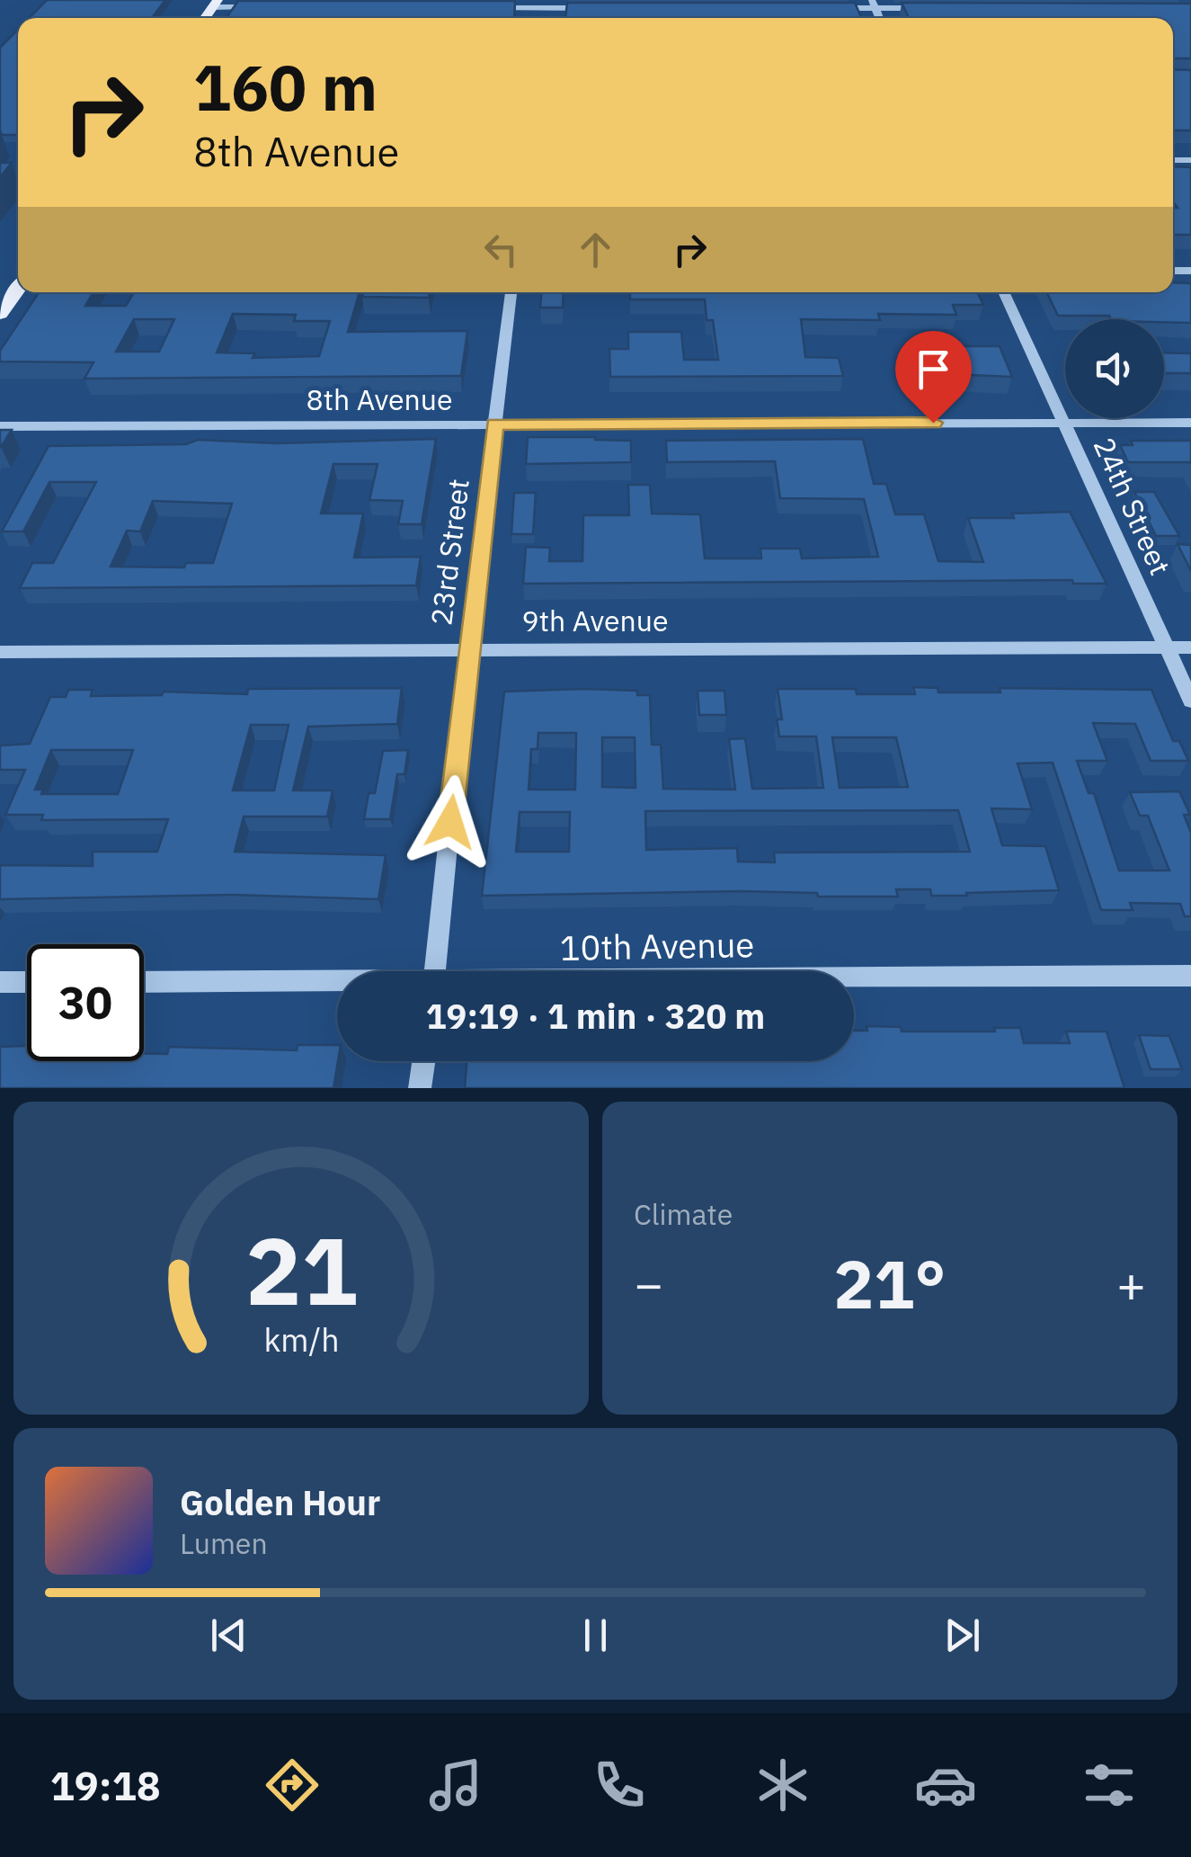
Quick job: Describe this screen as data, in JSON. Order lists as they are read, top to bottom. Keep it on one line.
{"streets":{"street":["8th Avenue","24th Street","23rd Street","9th Avenue","10th Avenue"]},"crossings":[["8th Avenue","24th Street"],["8th Avenue","23rd Street"],["24th Street","9th Avenue"],["23rd Street","9th Avenue"]],"page":{"turn":["160 m","8th Avenue"],"limit":"30","trip":"19:19 · 1 min · 320 m","tile":"Climate","heat":["−","21°","+"],"song":["Golden Hour","Lumen"],"tabs":"19:18","gauge":["21","km/h"]}}
